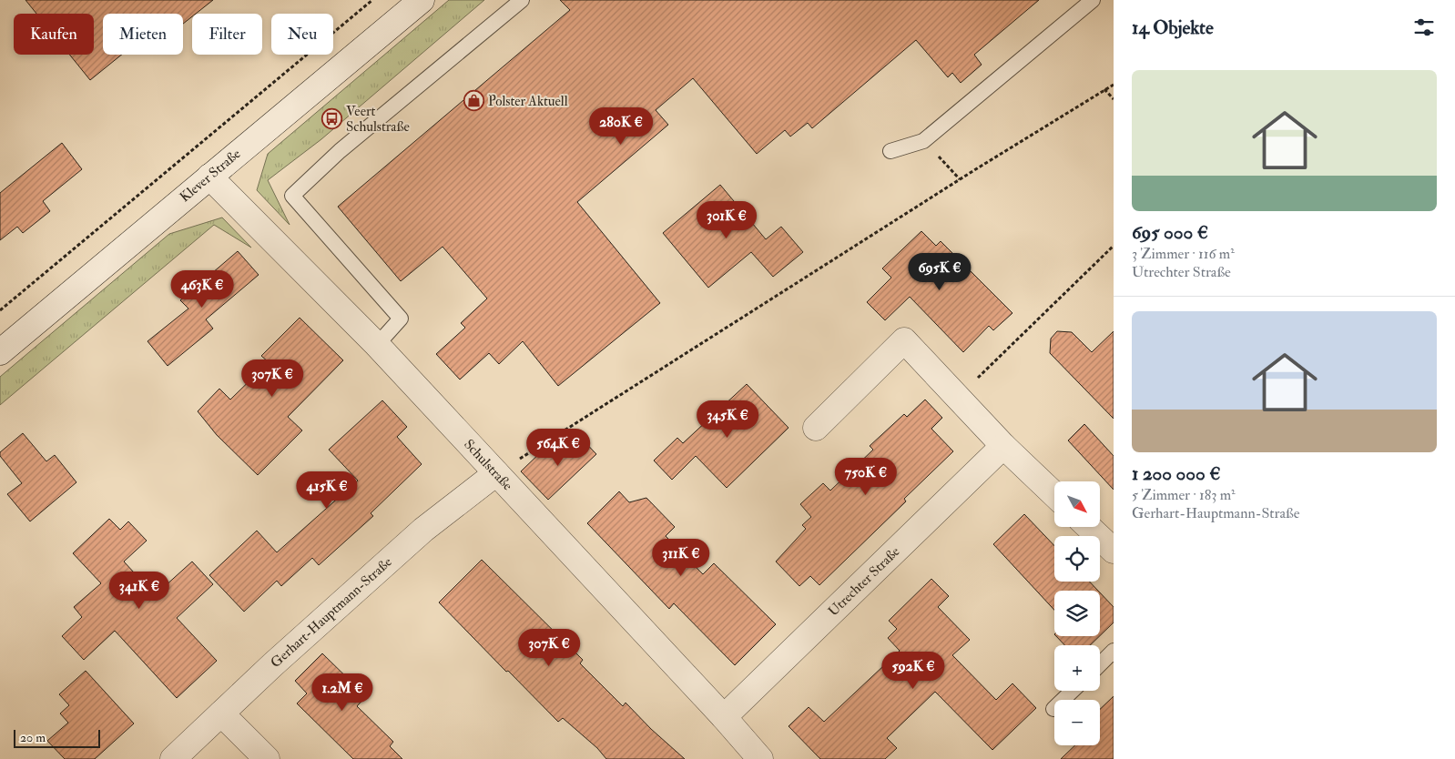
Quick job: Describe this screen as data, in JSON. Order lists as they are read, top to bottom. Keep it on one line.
{"streets":{"street":["Klever Straße","Schulstraße","Utrechter Straße","Gerhart-Hauptmann-Straße"]},"crossings":[["Klever Straße","Schulstraße"],["Schulstraße","Utrechter Straße"],["Schulstraße","Gerhart-Hauptmann-Straße"]],"places":{"shop":["Polster Aktuell"],"bus stop":["Veert Schulstraße"]},"scale_bar":"20 m","north":"bottom right","page":{"heading":"14 Objekte","chip":["Kaufen","Mieten","Filter","Neu"],"list":[{"name":"695 000 €","note":"3 Zimmer · 116 m² · Utrechter Straße"},{"name":"1 200 000 €","note":"5 Zimmer · 183 m² · Gerhart-Hauptmann-Straße"}],"price":["280K €","301K €","695K €","463K €","307K €","345K €","564K €","750K €","415K €","311K €","341K €","307K €","592K €","1.2M €"],"map_buttons":["+","−"],"scale":"20 m"}}
